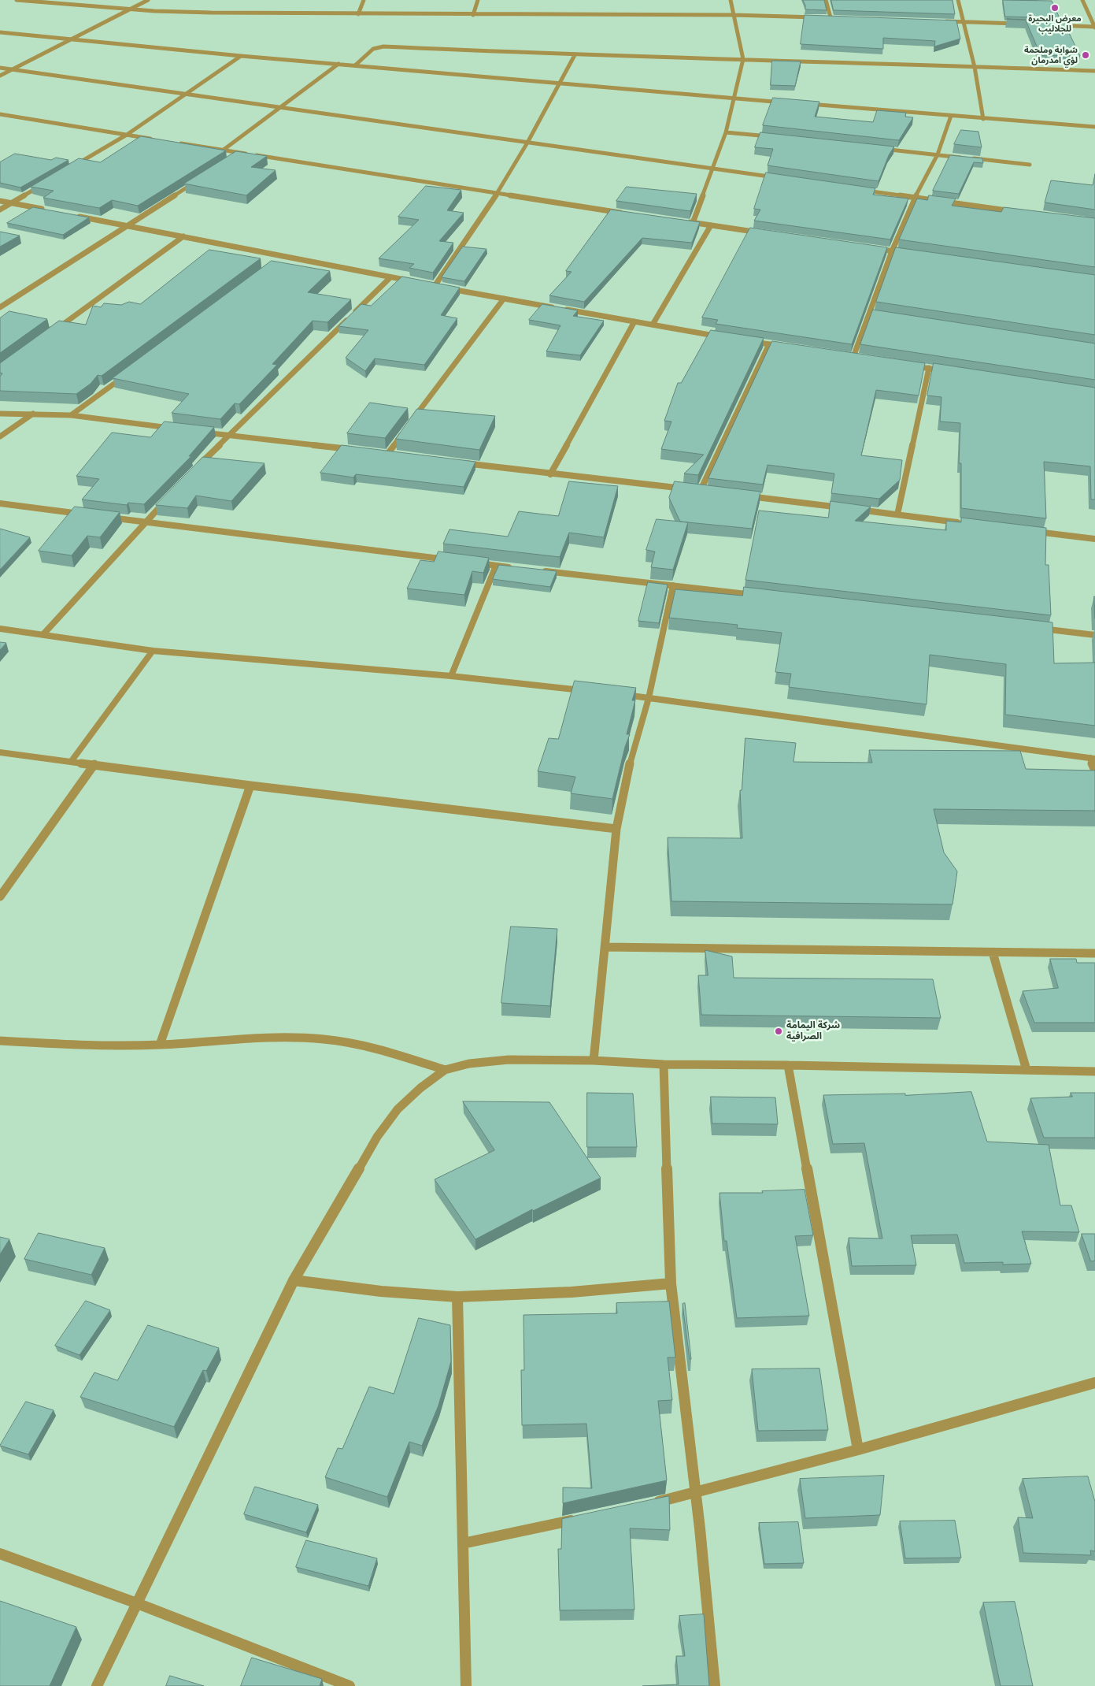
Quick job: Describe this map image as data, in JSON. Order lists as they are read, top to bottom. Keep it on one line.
{"places":["معرض البحيرة للجلاليب","شواية وملحمة لؤي امدرمان","شركة اليمامة الصرافية"]}
